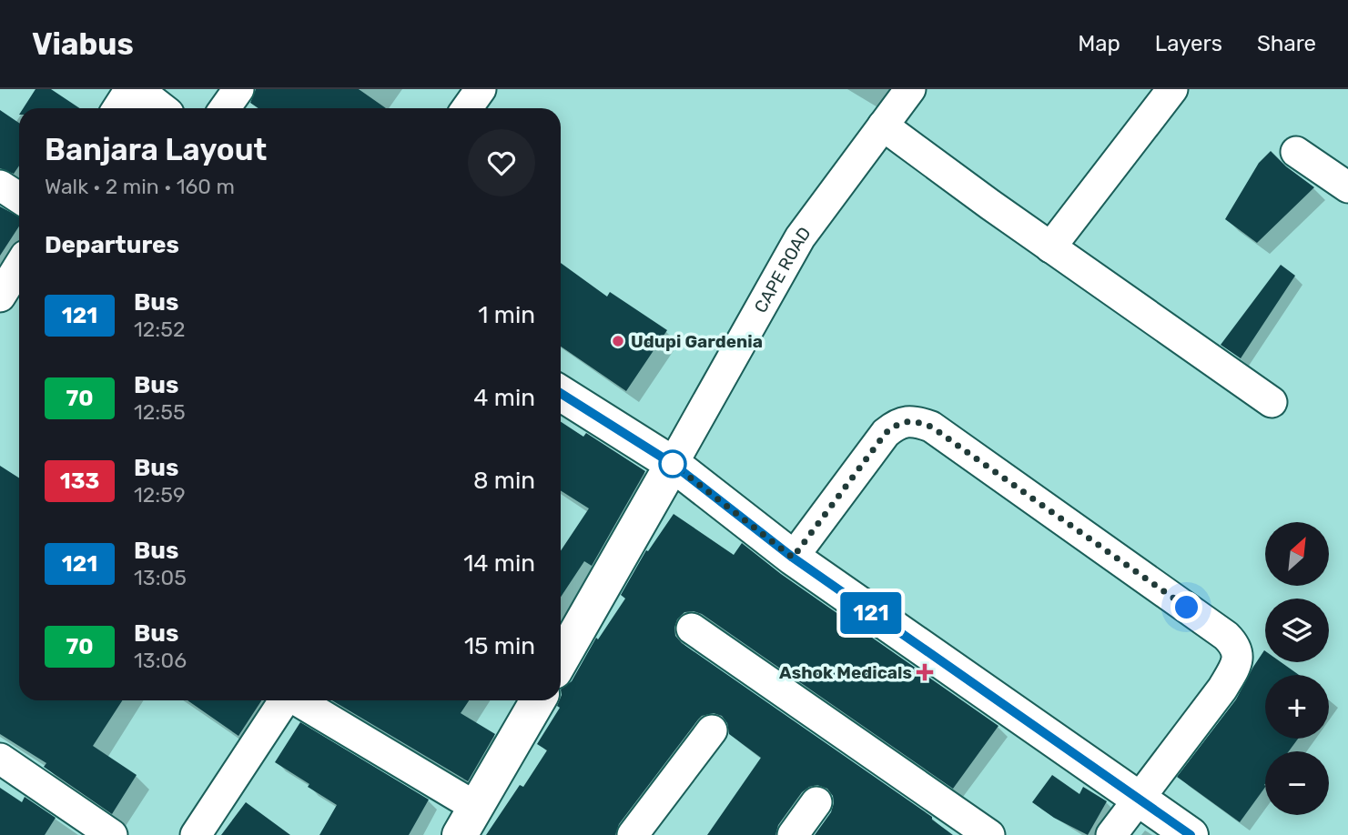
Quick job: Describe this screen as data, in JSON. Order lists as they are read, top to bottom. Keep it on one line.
{"streets":{"street":["CAPE ROAD"]},"places":{"other":["Udupi Gardenia"],"health":["Ashok Medicals"]},"lines":["bus line 121"],"north":"top right","page":{"header":"Viabus","nav":["Map","Layers","Share"],"on_map":"121","heading":[["Banjara Layout","Walk · 2 min · 160 m"],"Departures"],"list":[{"mark":"121","name":"Bus","note":"12:52","value":"1 min"},{"mark":"70","name":"Bus","note":"12:55","value":"4 min"},{"mark":"133","name":"Bus","note":"12:59","value":"8 min"},{"mark":"121","name":"Bus","note":"13:05","value":"14 min"},{"mark":"70","name":"Bus","note":"13:06","value":"15 min"}],"map_buttons":["+","−"]}}
